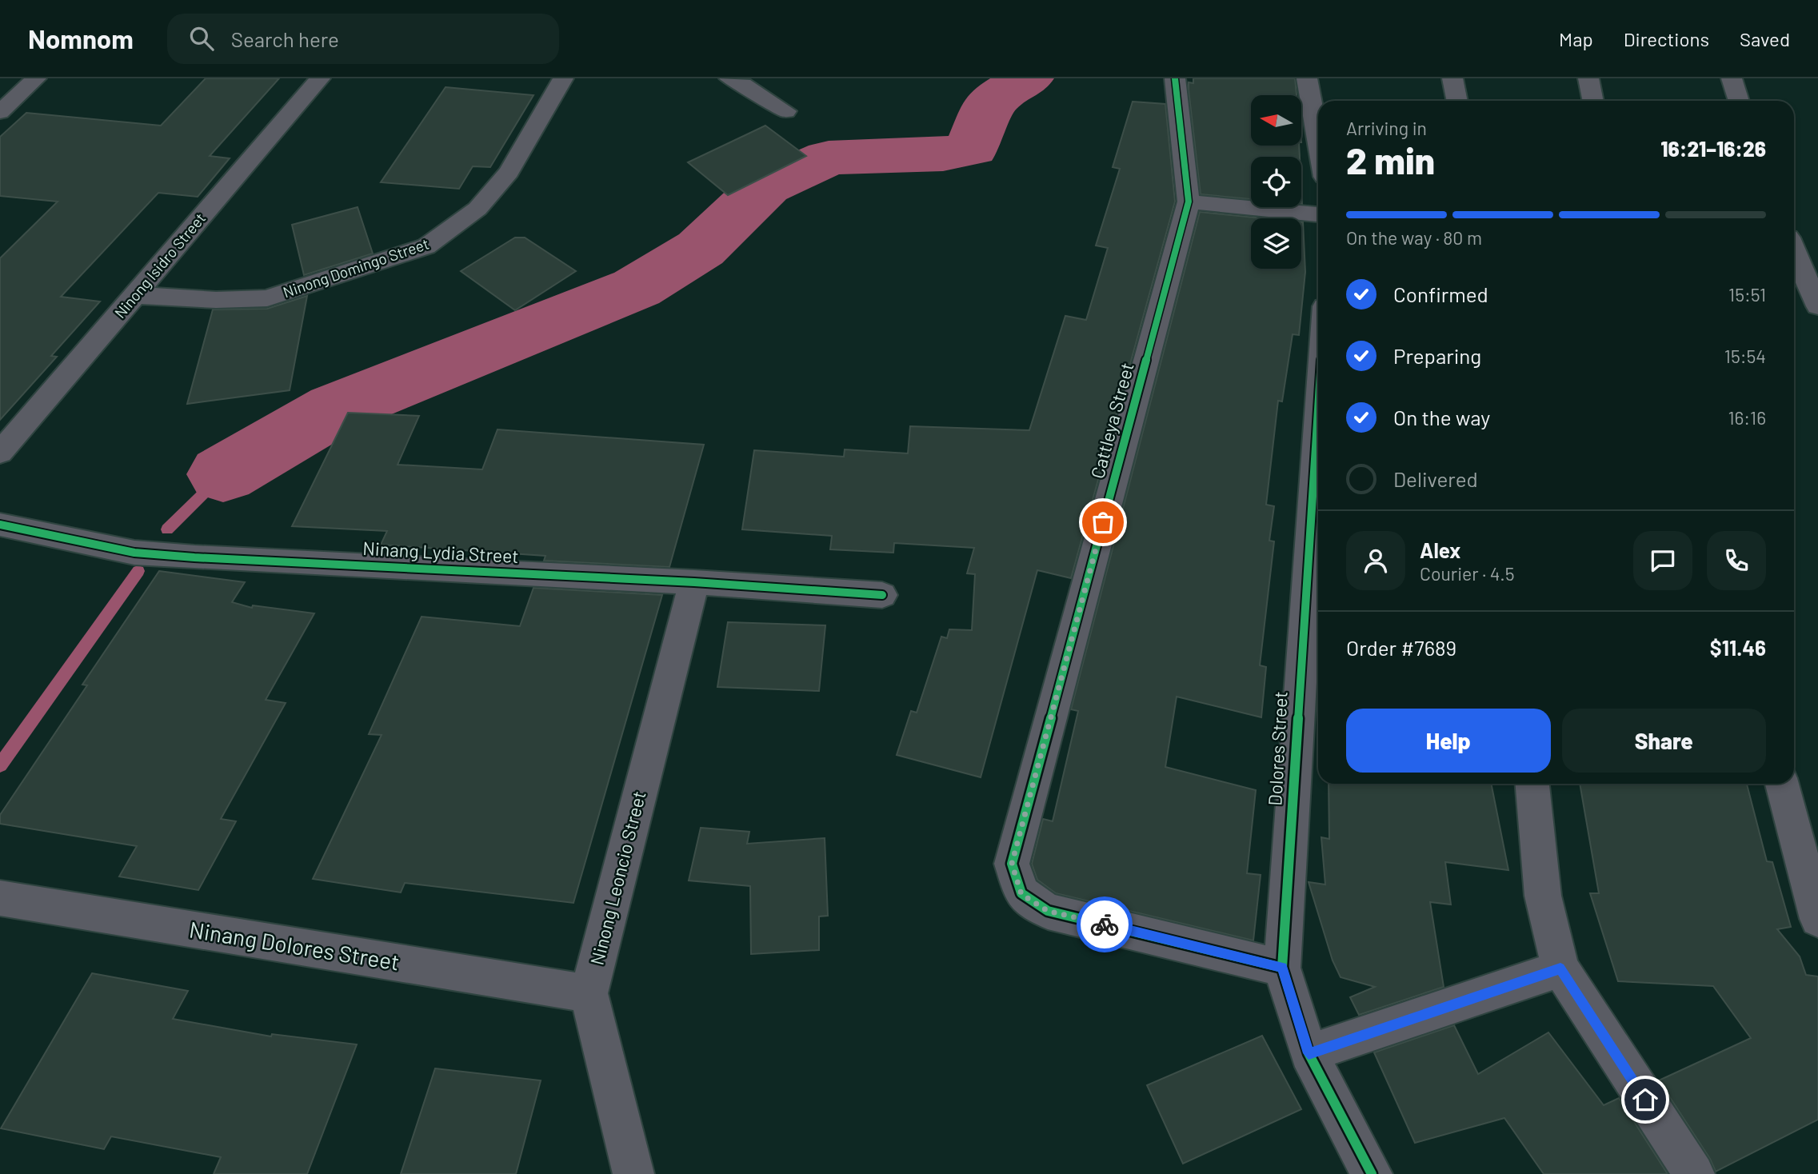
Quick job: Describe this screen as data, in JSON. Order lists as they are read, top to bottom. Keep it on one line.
{"streets":{"street":["Ninong Isidro Street","Ninong Domingo Street","Cattleya Street","Ninang Lydia Street","Dolores Street","Ninong Leoncio Street","Ninang Dolores Street"]},"crossings":[["Ninong Isidro Street","Ninong Domingo Street"],["Cattleya Street","Dolores Street"],["Ninang Lydia Street","Ninong Leoncio Street"],["Ninong Leoncio Street","Ninang Dolores Street"]],"north":"left","page":{"header":"Nomnom","search":"Search here","nav":["Map","Directions","Saved"],"heading":["2 min","Arriving in","16:21–16:26"],"panel":["Alex","Courier · 4.5","Order #7689","$11.46"],"bar":"On the way · 80 m","list":[["Confirmed","15:51"],["Preparing","15:54"],["On the way","16:16"],"Delivered"],"buttons":["Help","Share"]}}
